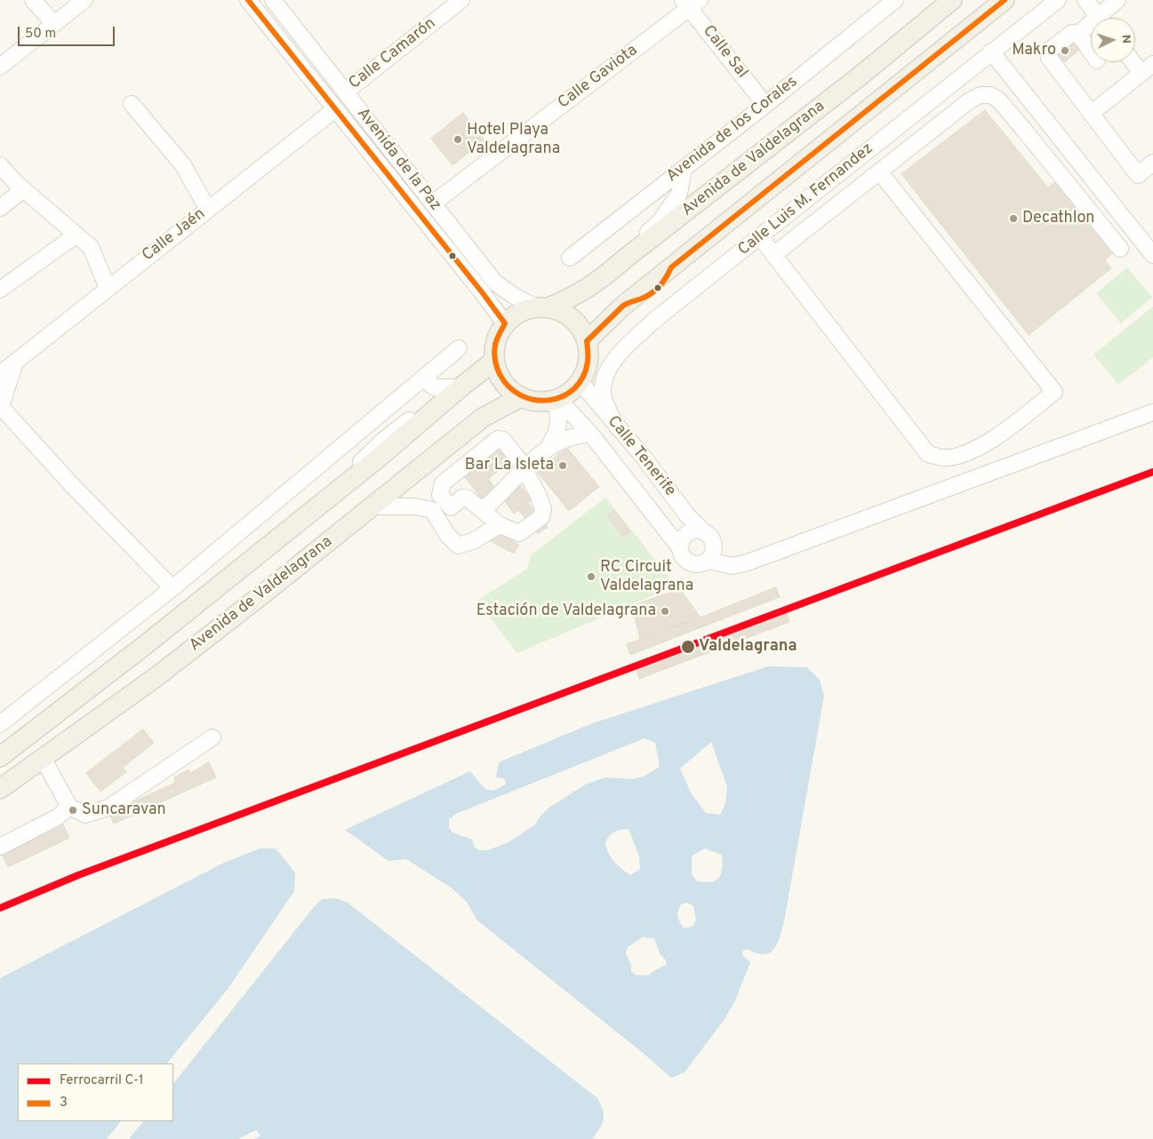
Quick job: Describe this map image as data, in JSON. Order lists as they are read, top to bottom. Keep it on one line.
{"streets":{"main road":["Avenida de Valdelagrana"],"street":["Calle Sal","Calle Camarón","Calle Gaviota","Avenida de los Corales","Avenida de la Paz","Calle Luis M. Fernandez","Calle Jaén","Calle Tenerife"]},"crossings":[["Calle Sal","Calle Gaviota"],["Calle Sal","Avenida de los Corales"],["Calle Camarón","Avenida de la Paz"],["Calle Gaviota","Avenida de la Paz"],["Avenida de Valdelagrana","Avenida de la Paz"],["Avenida de Valdelagrana","Calle Tenerife"],["Avenida de la Paz","Calle Jaén"],["Avenida de la Paz","Calle Tenerife"],["Calle Luis M. Fernandez","Calle Tenerife"]],"places":["Makro","Hotel Playa Valdelagrana","Decathlon","Bar La Isleta","RC Circuit Valdelagrana","Estación de Valdelagrana","Valdelagrana","Suncaravan"],"lines":["transit line 3","rail line C-1"],"legend":["Ferrocarril C-1","3"],"scale_bar":"50 m","north":"right"}
